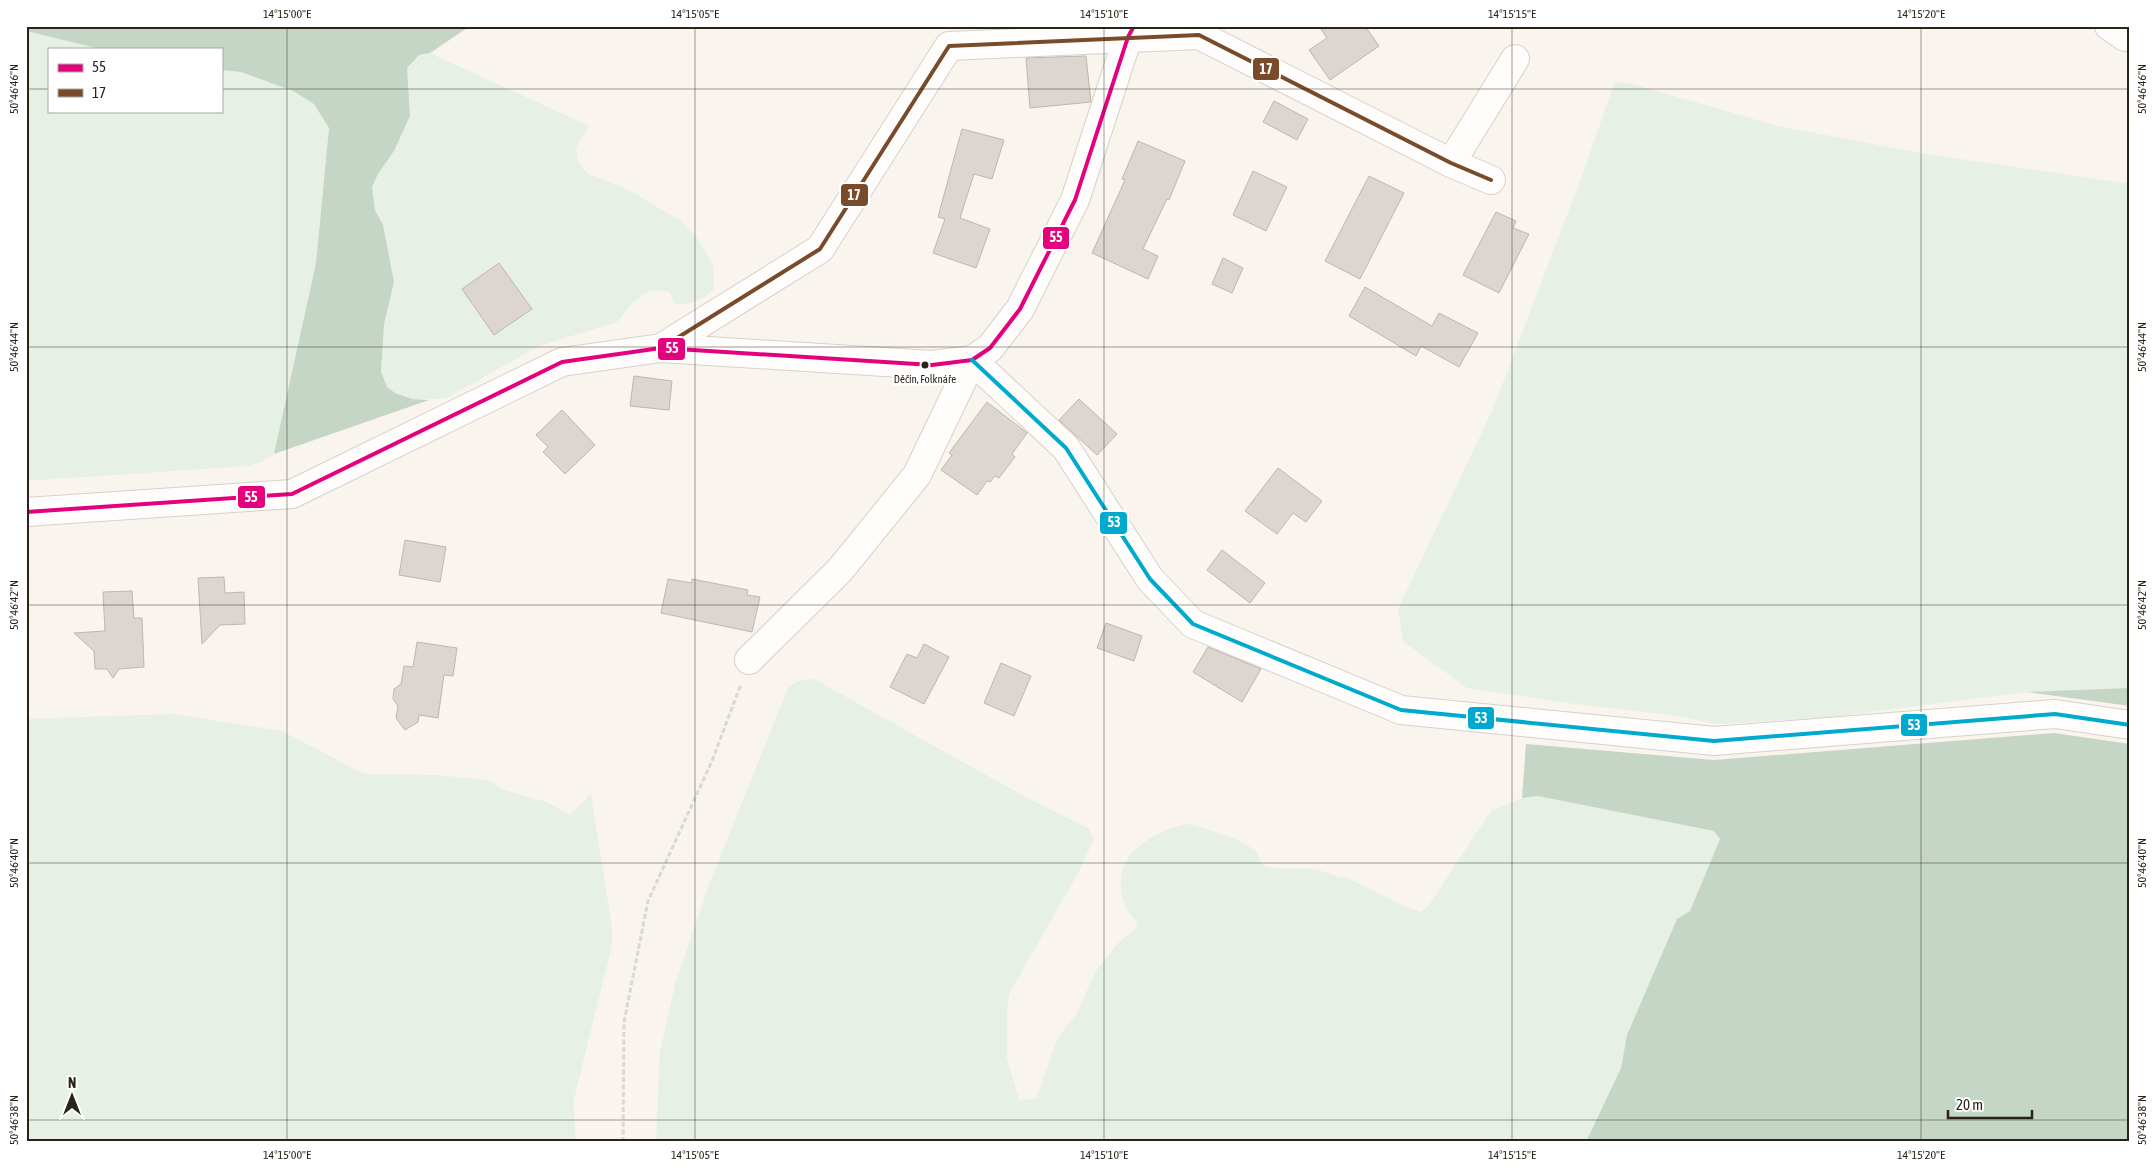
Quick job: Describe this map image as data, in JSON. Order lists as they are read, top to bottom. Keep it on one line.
{"places":["Děčín, Folknáře"],"lines":["transit line 55","transit line 17","transit line 53"],"legend":["55","17"],"scale_bar":"20 m","north":"top","coordinates":["14°15'00\"E","14°15'05\"E","14°15'10\"E","14°15'15\"E","14°15'20\"E","50°46'46\"N","50°46'44\"N","50°46'42\"N","50°46'40\"N","50°46'38\"N"]}
